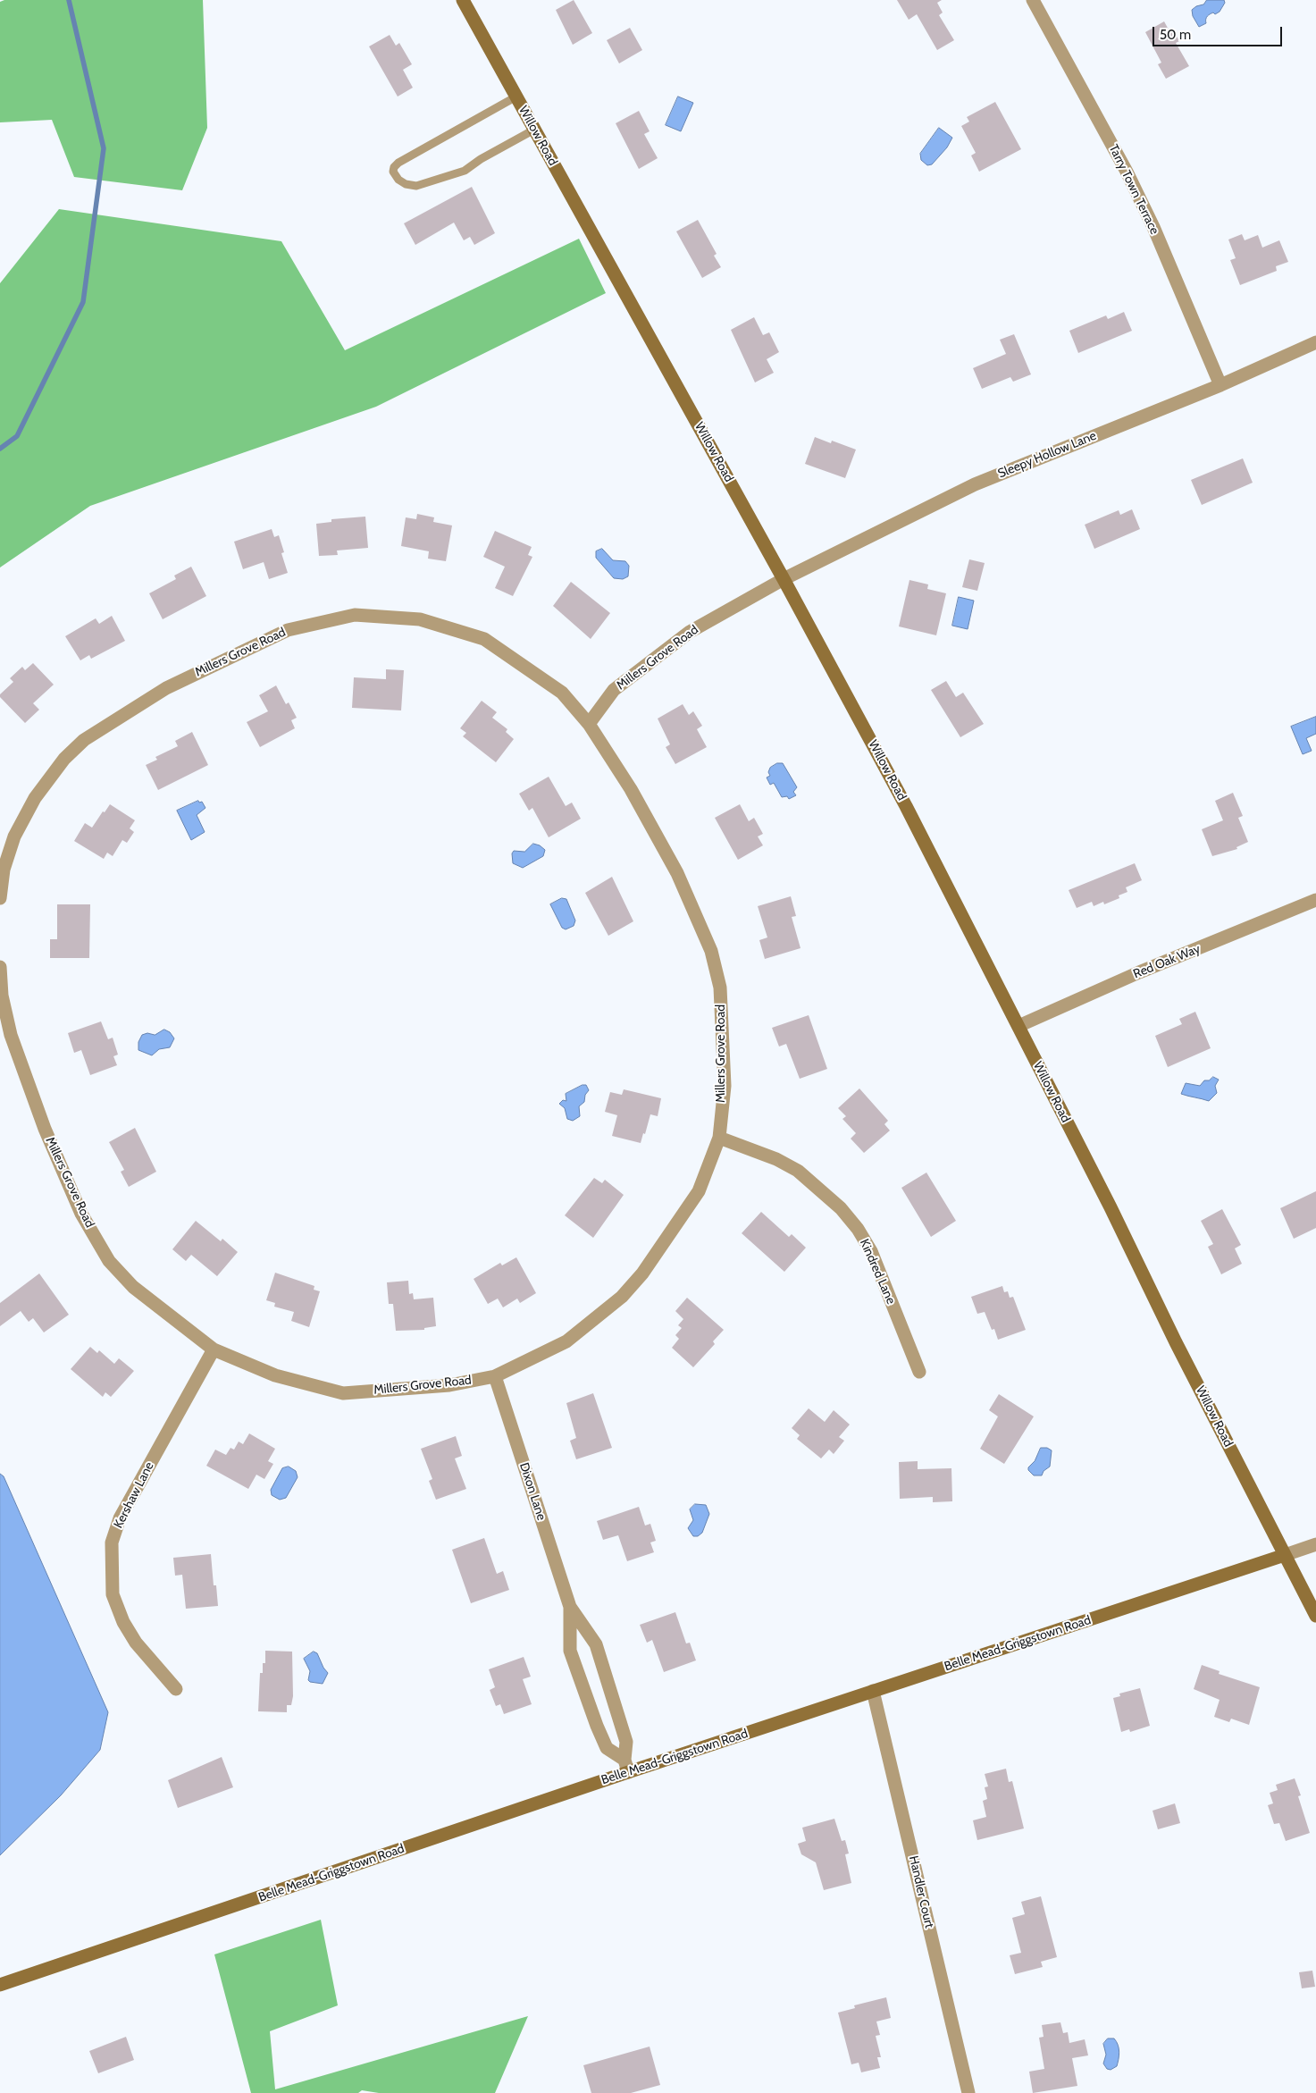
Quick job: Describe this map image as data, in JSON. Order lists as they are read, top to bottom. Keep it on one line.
{"streets":{"street":["Willow Road","Tarry Town Terrace","Sleepy Hollow Lane","Millers Grove Road","Red Oak Way","Kindred Lane","Dixon Lane","Kershaw Lane","Belle Mead-Griggstown Road","Handler Court"]},"crossings":[["Willow Road","Sleepy Hollow Lane"],["Willow Road","Millers Grove Road"],["Willow Road","Red Oak Way"],["Willow Road","Belle Mead-Griggstown Road"],["Tarry Town Terrace","Sleepy Hollow Lane"],["Sleepy Hollow Lane","Millers Grove Road"],["Millers Grove Road","Kindred Lane"],["Millers Grove Road","Dixon Lane"],["Millers Grove Road","Kershaw Lane"],["Dixon Lane","Belle Mead-Griggstown Road"],["Belle Mead-Griggstown Road","Handler Court"]],"scale_bar":"50 m"}
